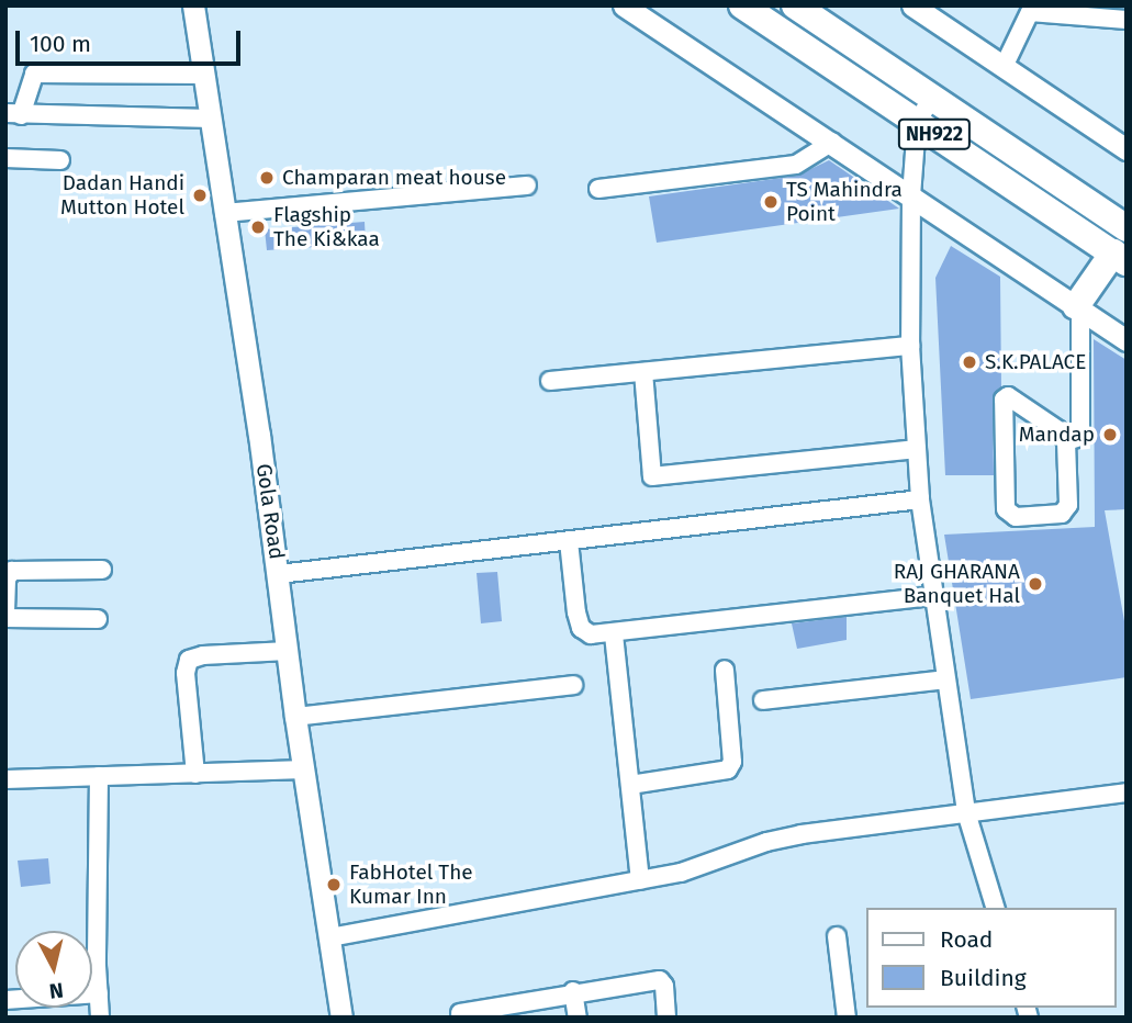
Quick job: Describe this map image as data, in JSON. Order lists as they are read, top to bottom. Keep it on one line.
{"streets":{"highway":["NH922"],"street":["Gola Road"]},"places":["Champaran meat house","Dadan Handi Mutton Hotel","TS Mahindra Point","Flagship The Ki&kaa","S.K.PALACE","Mandap","RAJ GHARANA Banquet Hal","FabHotel The Kumar Inn"],"legend":["Road","Building"],"scale_bar":"100 m","north":"bottom"}
